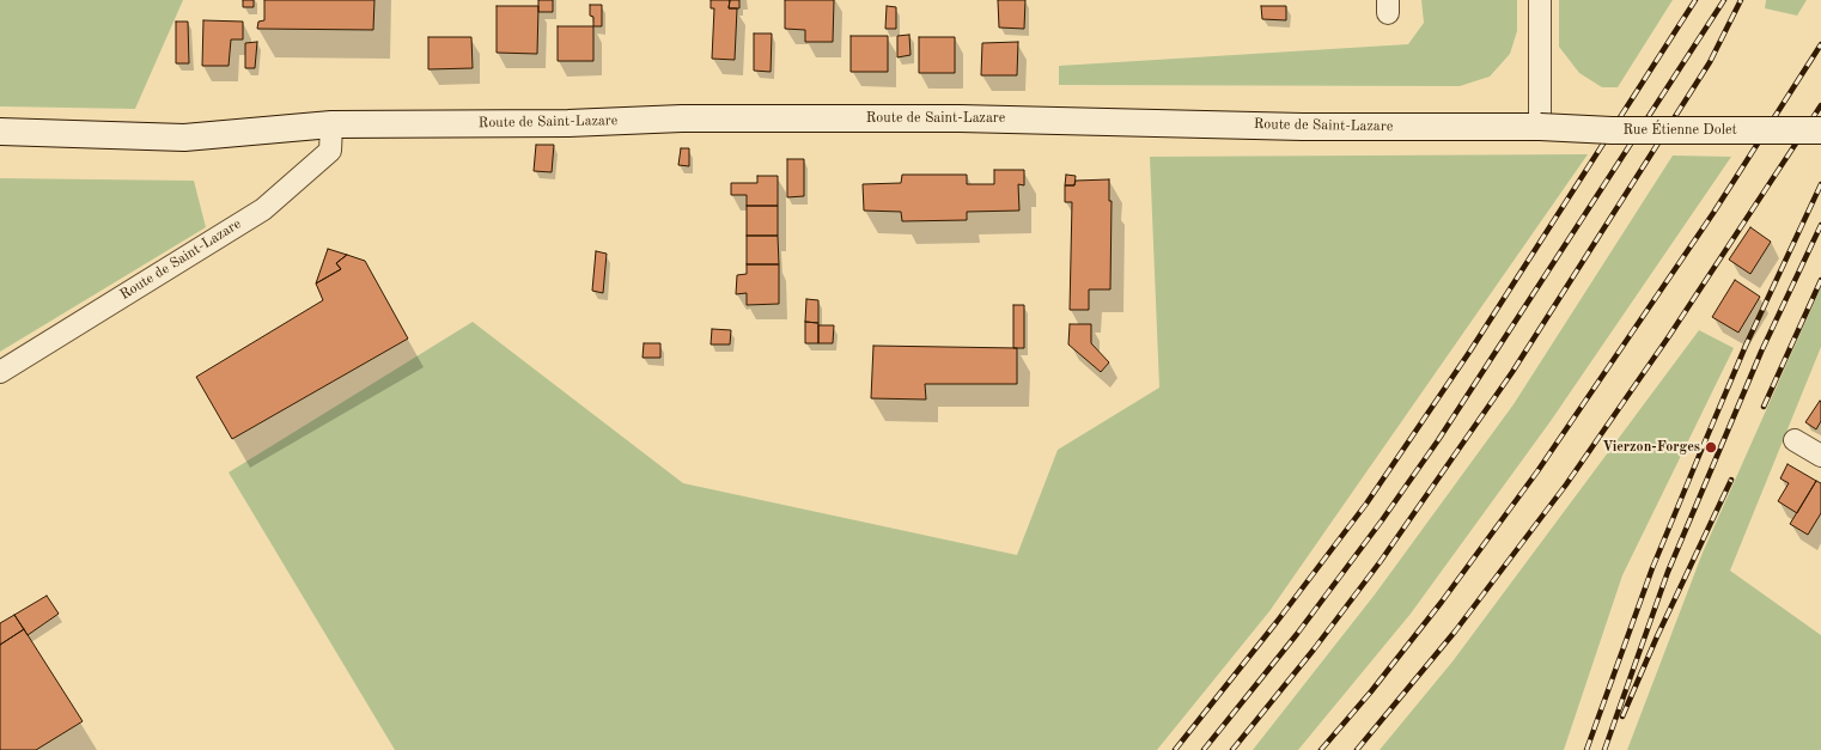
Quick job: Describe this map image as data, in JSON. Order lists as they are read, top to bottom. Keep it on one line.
{"streets":{"main road":["Route de Saint-Lazare","Rue Étienne Dolet"]},"crossings":[["Route de Saint-Lazare","Rue Étienne Dolet"]],"places":["Vierzon-Forges"]}
